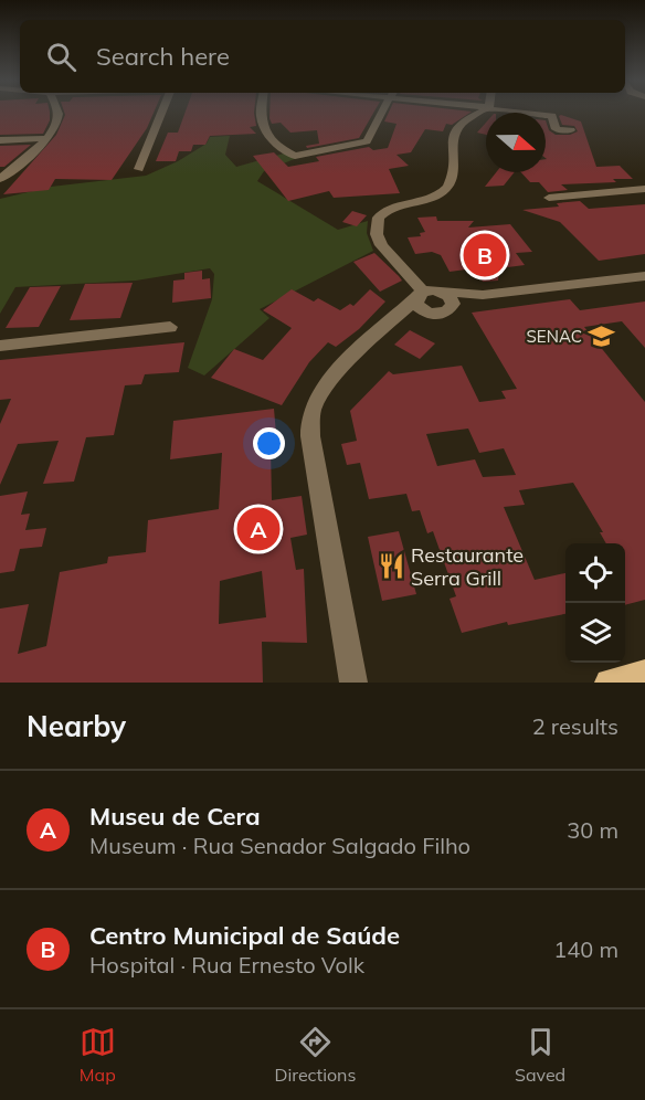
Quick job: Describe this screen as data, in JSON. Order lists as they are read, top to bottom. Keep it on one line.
{"places":{"school or university":["SENAC"],"restaurant":["Restaurante Serra Grill"]},"north":"right","page":{"search":"Search here","pins":["B","A"],"heading":["Nearby","2 results"],"list":[{"mark":"A","name":"Museu de Cera","note":"Museum · Rua Senador Salgado Filho","value":"30 m"},{"mark":"B","name":"Centro Municipal de Saúde","note":"Hospital · Rua Ernesto Volk","value":"140 m"}],"nav":["Map","Directions","Saved"]}}
